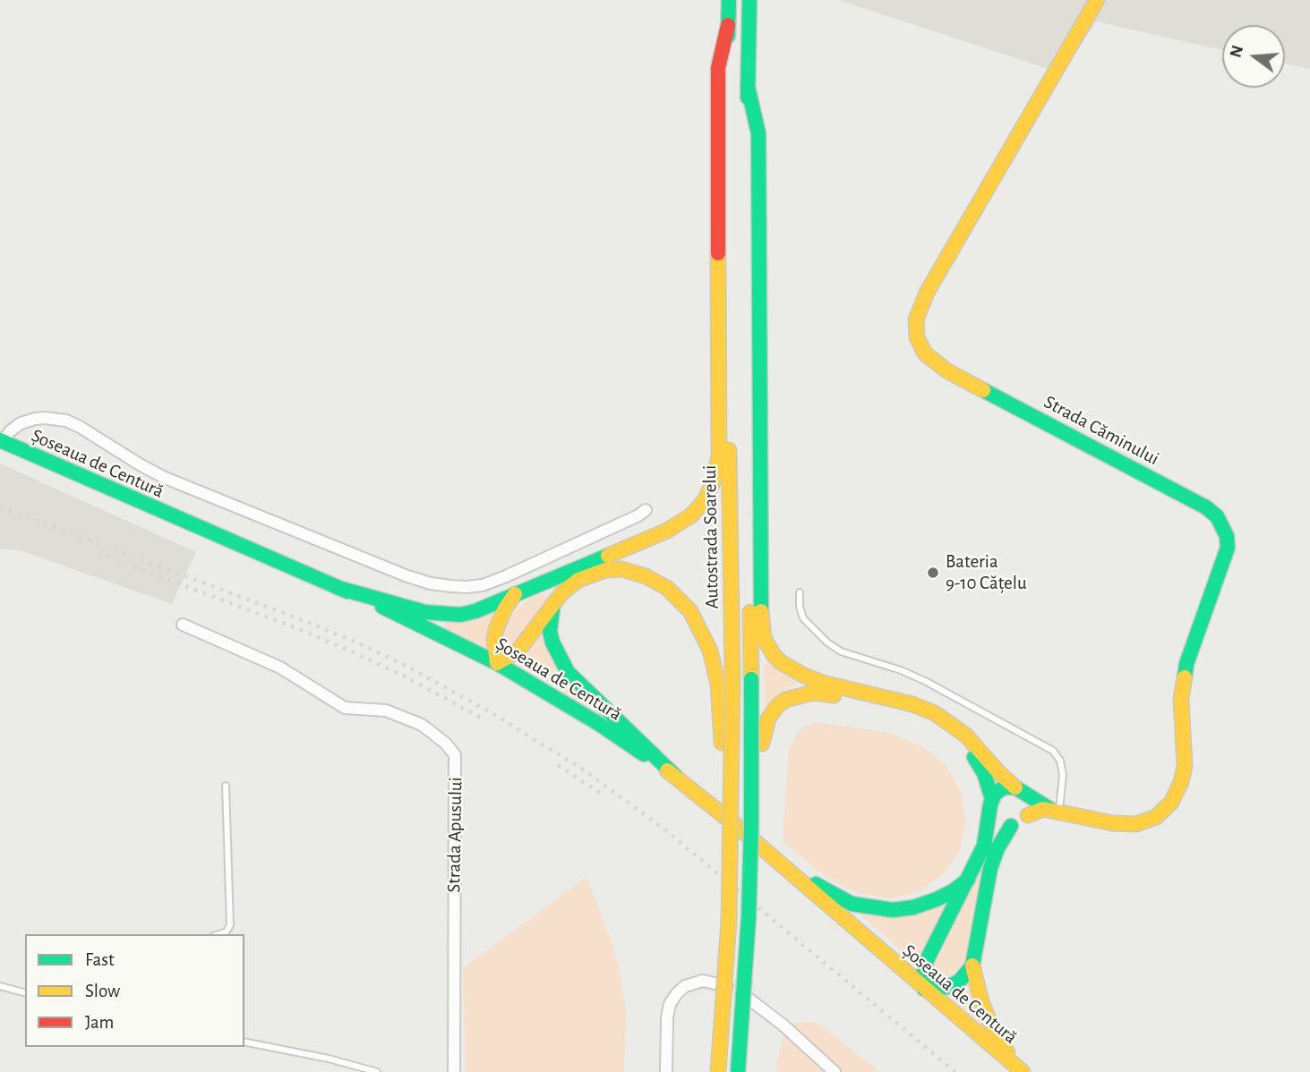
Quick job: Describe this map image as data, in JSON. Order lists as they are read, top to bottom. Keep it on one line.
{"streets":{"main road":["Strada Căminului","Șoseaua de Centură","Autostrada Soarelui"],"street":["Strada Apusului"]},"places":["Bateria 9-10 Cățelu"],"legend":["Fast","Slow","Jam"],"north":"left"}
